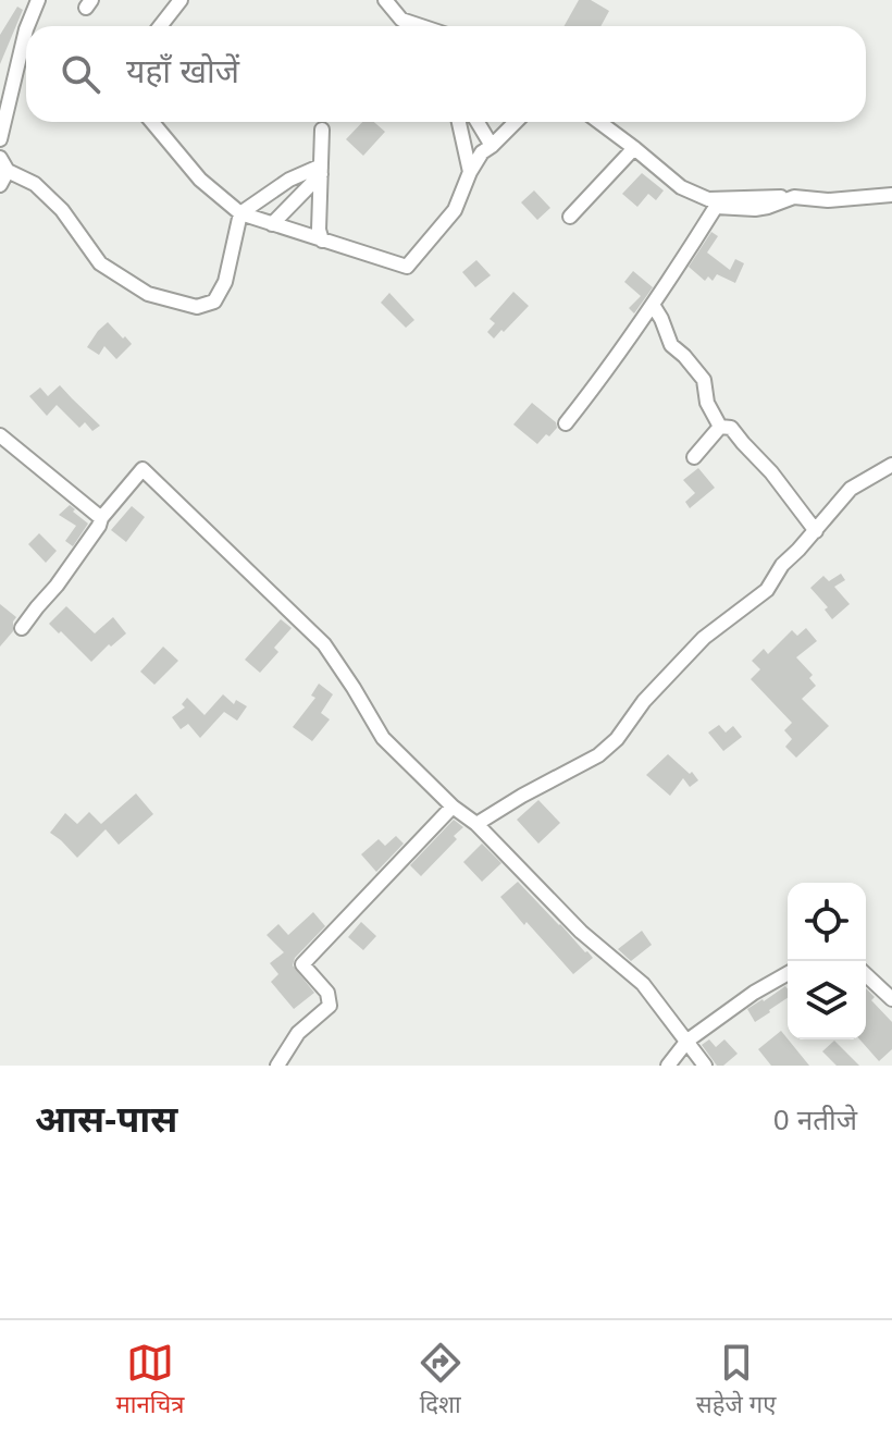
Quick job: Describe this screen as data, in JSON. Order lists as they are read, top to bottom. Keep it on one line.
{"page":{"search":"यहाँ खोजें","heading":["आस-पास","0 नतीजे"],"nav":["मानचित्र","दिशा","सहेजे गए"]}}
